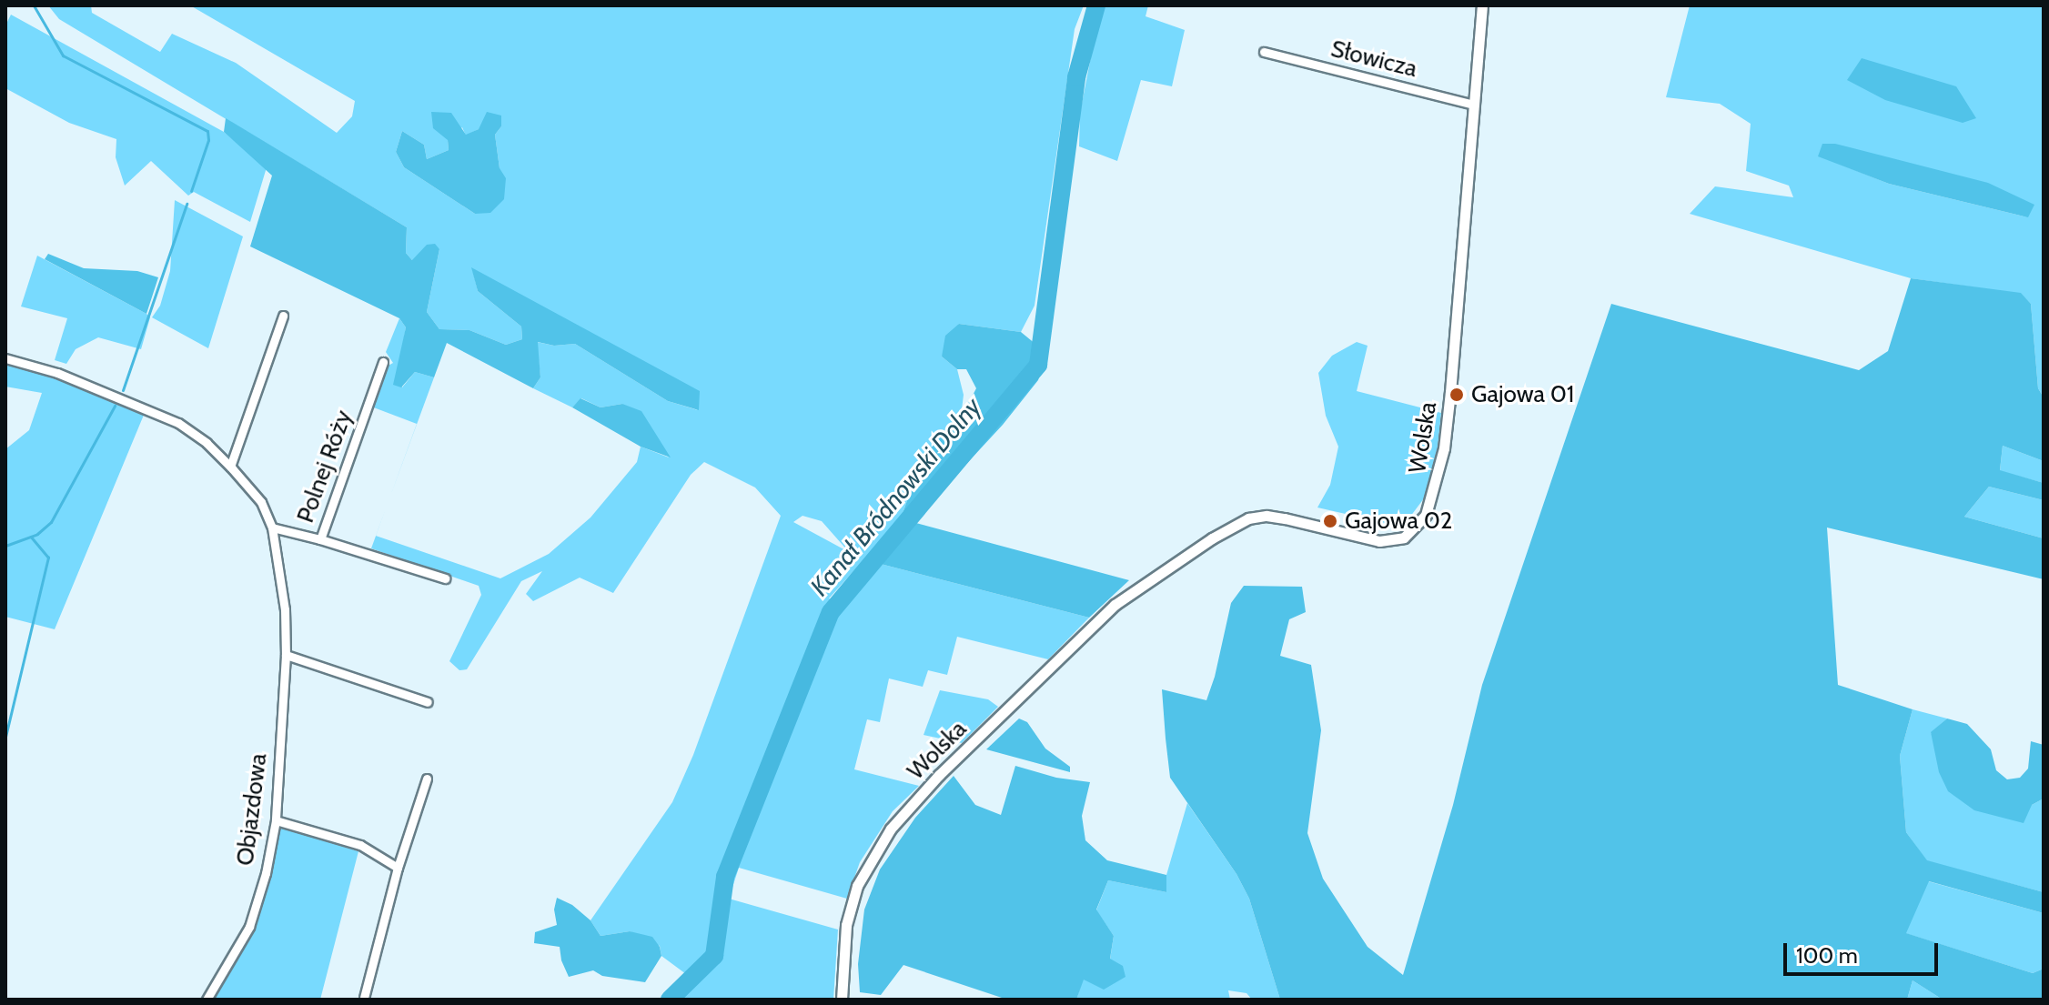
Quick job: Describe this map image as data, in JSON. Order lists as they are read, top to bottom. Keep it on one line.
{"streets":{"street":["Słowicza","Wolska","Polnej Róży","Objazdowa"]},"crossings":[["Słowicza","Wolska"],["Polnej Róży","Objazdowa"]],"water":["Kanał Bródnowski Dolny"],"places":["Gajowa 01","Gajowa 02"],"scale_bar":"100 m"}
